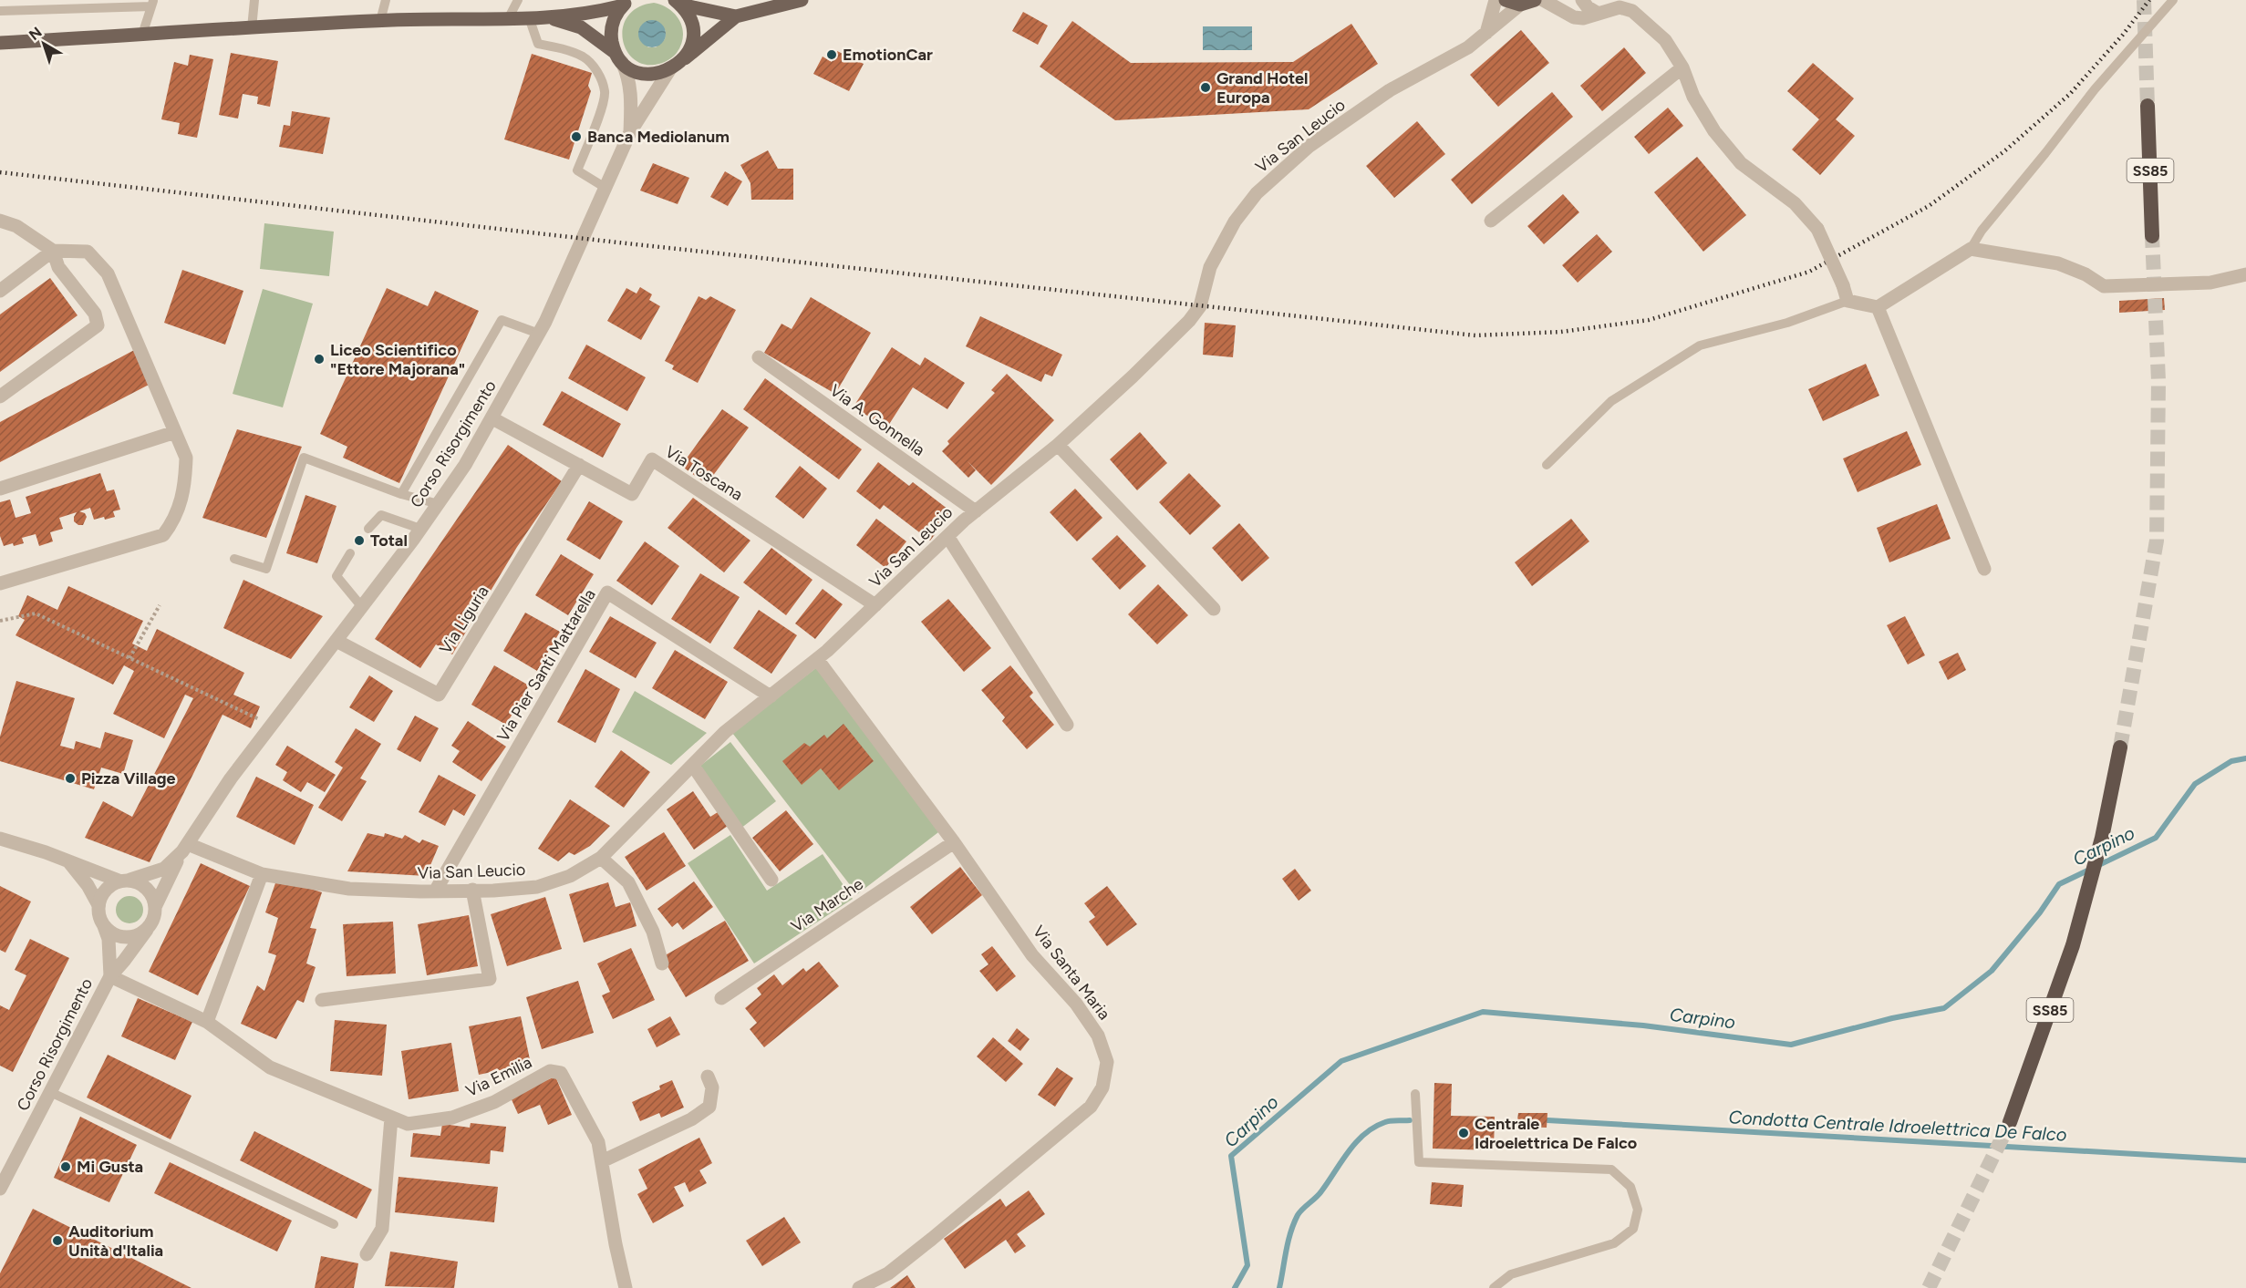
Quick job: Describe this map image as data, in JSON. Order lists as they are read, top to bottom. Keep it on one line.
{"streets":{"highway":["SS85"],"street":["Via San Leucio","Via A. Gonnella","Corso Risorgimento","Via Toscana","Via Liguria","Via Pier Santi Mattarella","Via Marche","Via Santa Maria","Via Emilia"]},"crossings":[["Via San Leucio","Via A. Gonnella"],["Via San Leucio","Corso Risorgimento"],["Via San Leucio","Via Toscana"],["Via San Leucio","Via Pier Santi Mattarella"],["Via San Leucio","Via Santa Maria"],["Corso Risorgimento","Via Toscana"],["Corso Risorgimento","Via Liguria"],["Corso Risorgimento","Via Emilia"],["Via Toscana","Via Liguria"],["Via Marche","Via Santa Maria"]],"water":["Carpino","Condotta Centrale Idroelettrica De Falco"],"places":["EmotionCar","Grand Hotel Europa","Banca Mediolanum","Liceo Scientifico \"Ettore Majorana\"","Total","Pizza Village","Centrale Idroelettrica De Falco","Mi Gusta","Auditorium Unità d'Italia"],"north":"top left"}
